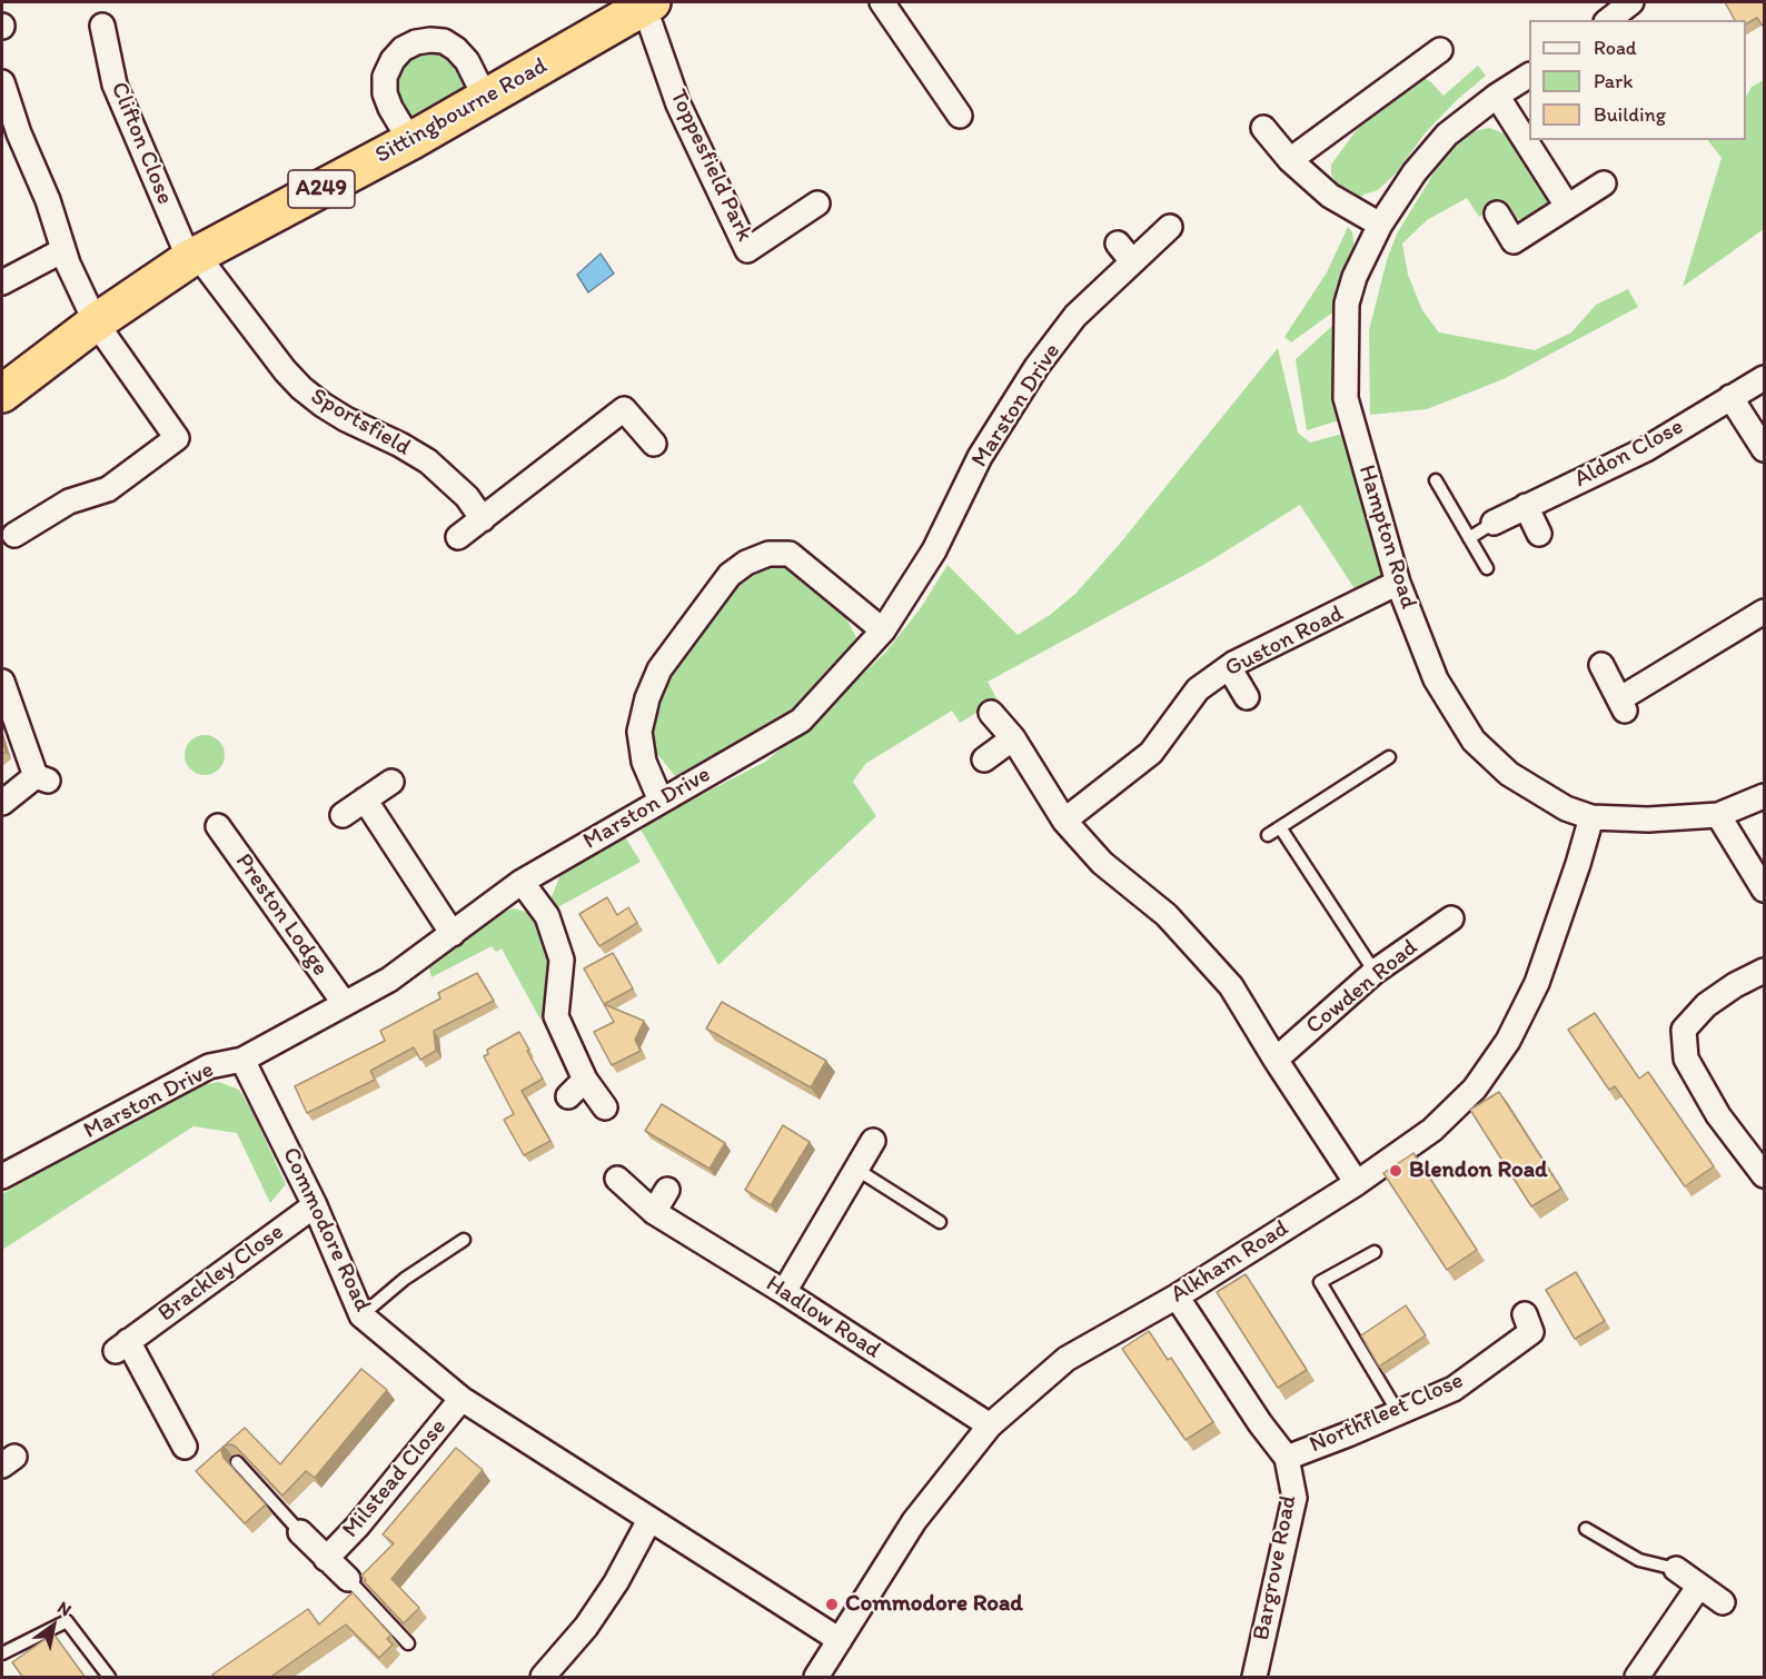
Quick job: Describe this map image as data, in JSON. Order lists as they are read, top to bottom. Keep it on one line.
{"streets":{"highway":["Sittingbourne Road","A249"],"street":["Clifton Close","Toppesfield Park","Marston Drive","Sportsfield","Aldon Close","Hampton Road","Guston Road","Preston Lodge","Cowden Road","Commodore Road","Alkham Road","Brackley Close","Hadlow Road","Northfleet Close","Milstead Close","Bargrove Road"]},"crossings":[["Sittingbourne Road","Clifton Close"],["Sittingbourne Road","Toppesfield Park"],["Sittingbourne Road","Sportsfield"],["Clifton Close","Sportsfield"],["Marston Drive","Preston Lodge"],["Marston Drive","Commodore Road"],["Hampton Road","Guston Road"],["Hampton Road","Alkham Road"],["Commodore Road","Alkham Road"],["Commodore Road","Brackley Close"],["Commodore Road","Milstead Close"],["Alkham Road","Hadlow Road"],["Alkham Road","Northfleet Close"],["Northfleet Close","Bargrove Road"]],"places":["Blendon Road","Commodore Road"],"legend":["Road","Park","Building"],"north":"top right"}
